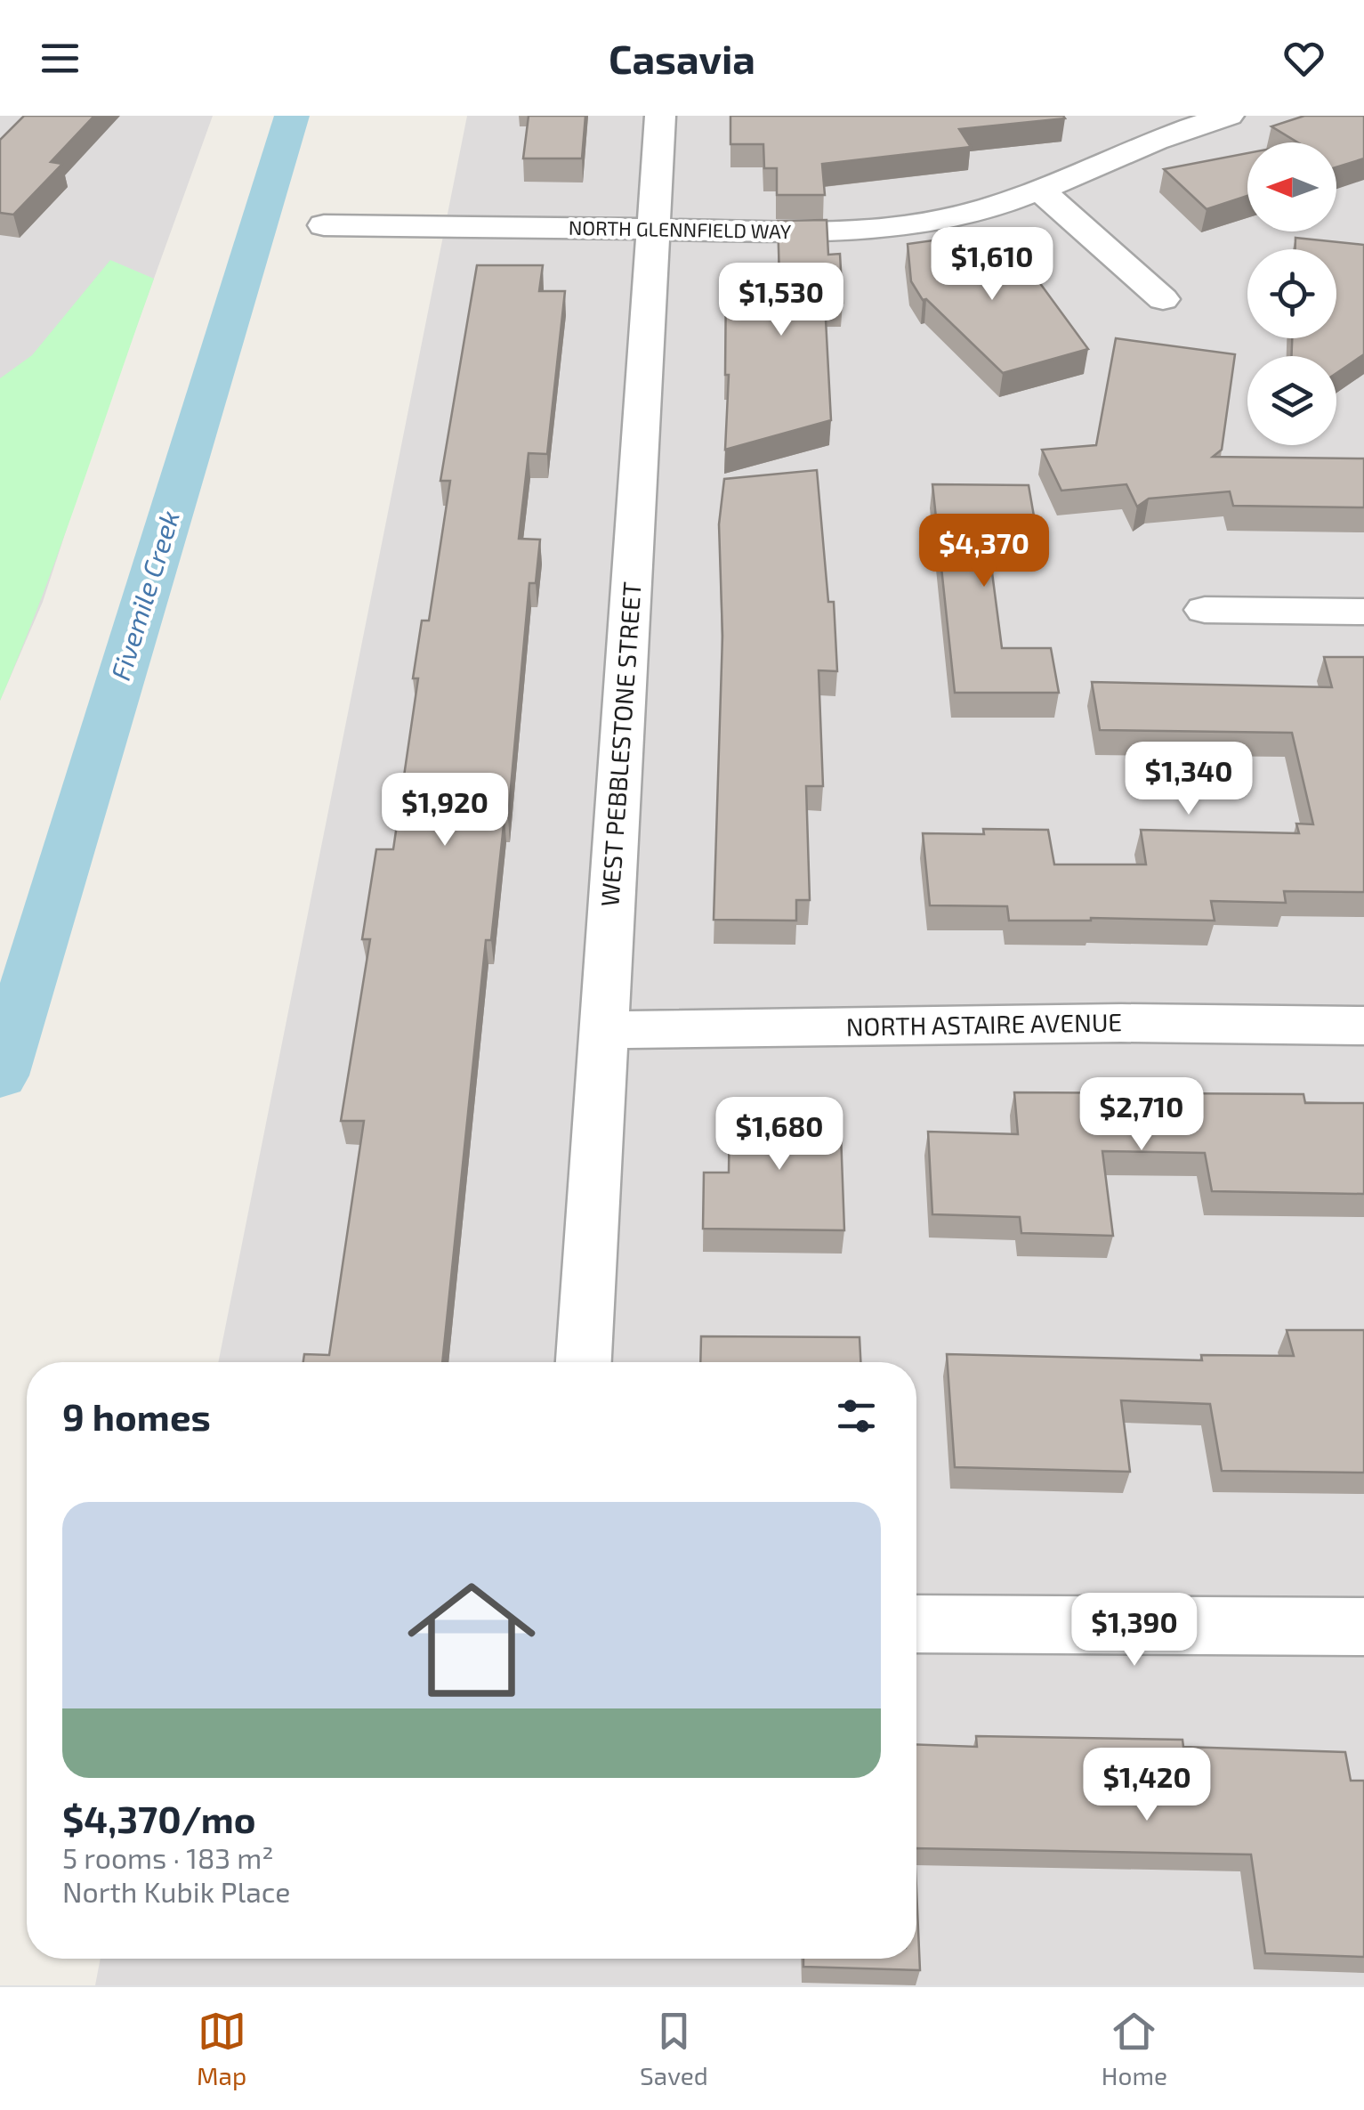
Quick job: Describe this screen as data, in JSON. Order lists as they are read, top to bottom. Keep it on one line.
{"streets":{"street":["NORTH GLENNFIELD WAY","WEST PEBBLESTONE STREET","NORTH ASTAIRE AVENUE"]},"crossings":[["NORTH GLENNFIELD WAY","WEST PEBBLESTONE STREET"],["WEST PEBBLESTONE STREET","NORTH ASTAIRE AVENUE"]],"water":["Fivemile Creek"],"north":"left","page":{"header":"Casavia","price":["$1,610","$1,530","$4,370","$1,340","$1,920","$2,710","$1,680","$1,390","$1,420"],"heading":"9 homes","list":[{"name":"$4,370/mo","note":"5 rooms · 183 m² · North Kubik Place"}],"tabs":["Map","Saved","Home"]}}
